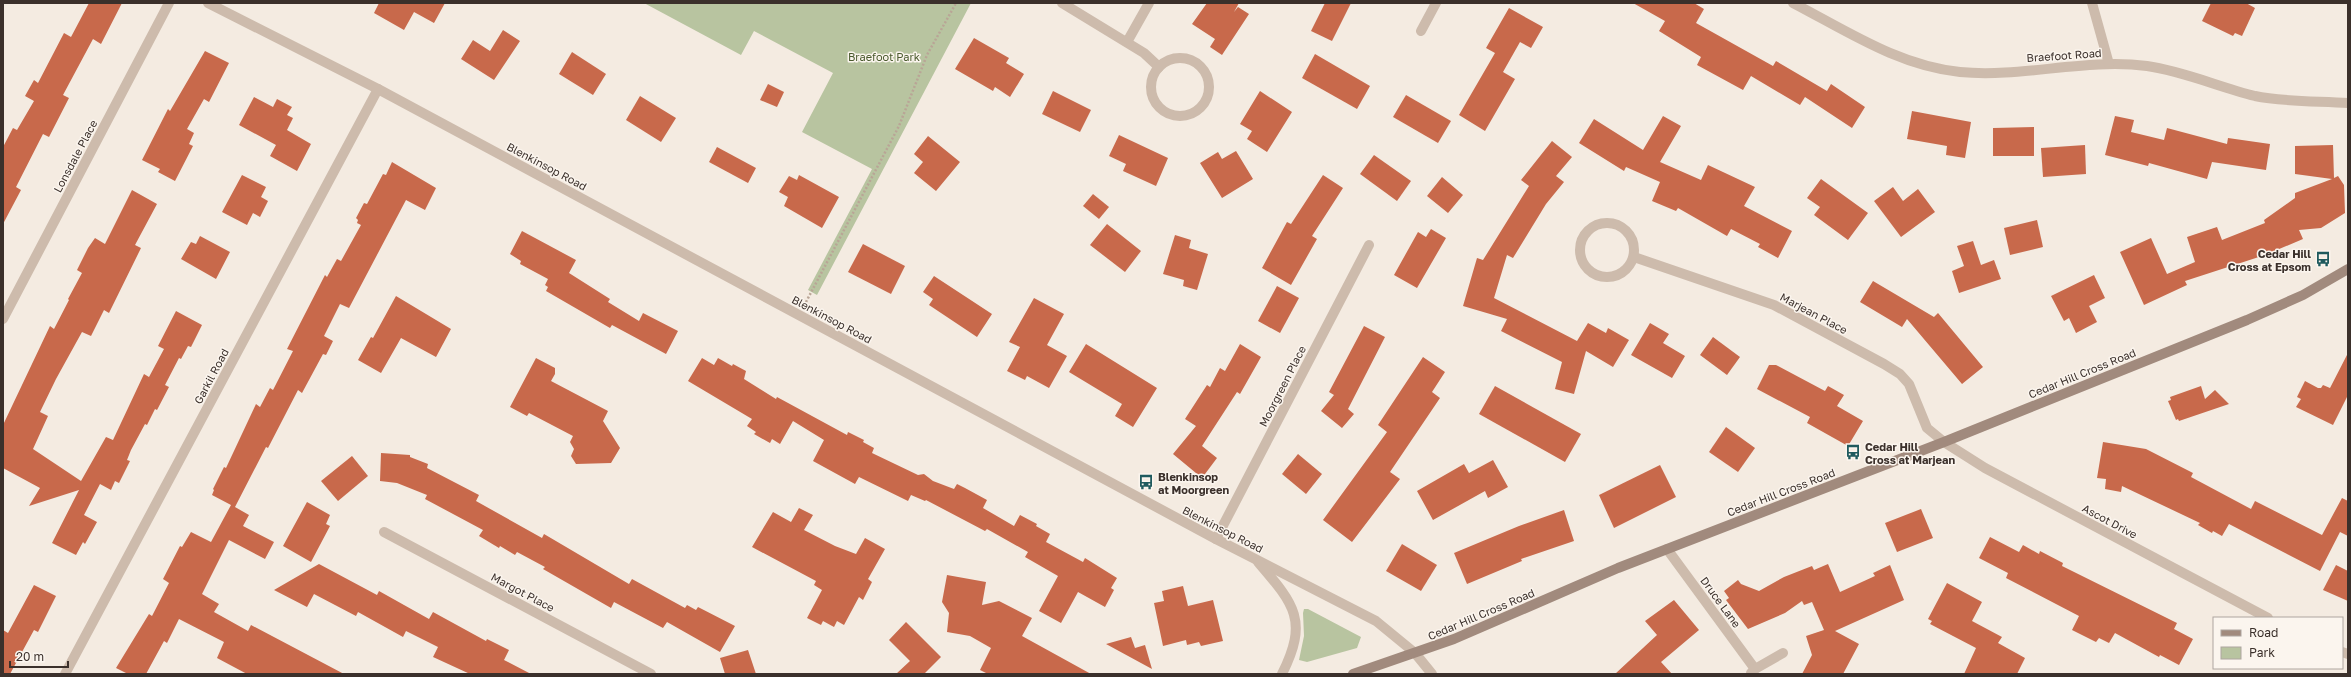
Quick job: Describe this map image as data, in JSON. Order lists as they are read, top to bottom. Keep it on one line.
{"streets":{"main road":["Cedar Hill Cross Road"],"street":["Braefoot Road","Lonsdale Place","Blenkinsop Road","Marjean Place","Garkil Road","Moorgreen Place","Ascot Drive","Margot Place","Druce Lane"]},"crossings":[["Blenkinsop Road","Cedar Hill Cross Road"],["Blenkinsop Road","Garkil Road"],["Blenkinsop Road","Moorgreen Place"],["Marjean Place","Cedar Hill Cross Road"],["Marjean Place","Ascot Drive"],["Cedar Hill Cross Road","Ascot Drive"],["Cedar Hill Cross Road","Druce Lane"]],"parks":["Braefoot Park"],"places":{"bus stop":["Cedar Hill Cross at Epsom","Cedar Hill Cross at Marjean","Blenkinsop at Moorgreen"]},"legend":["Road","Park"],"scale_bar":"20 m"}
